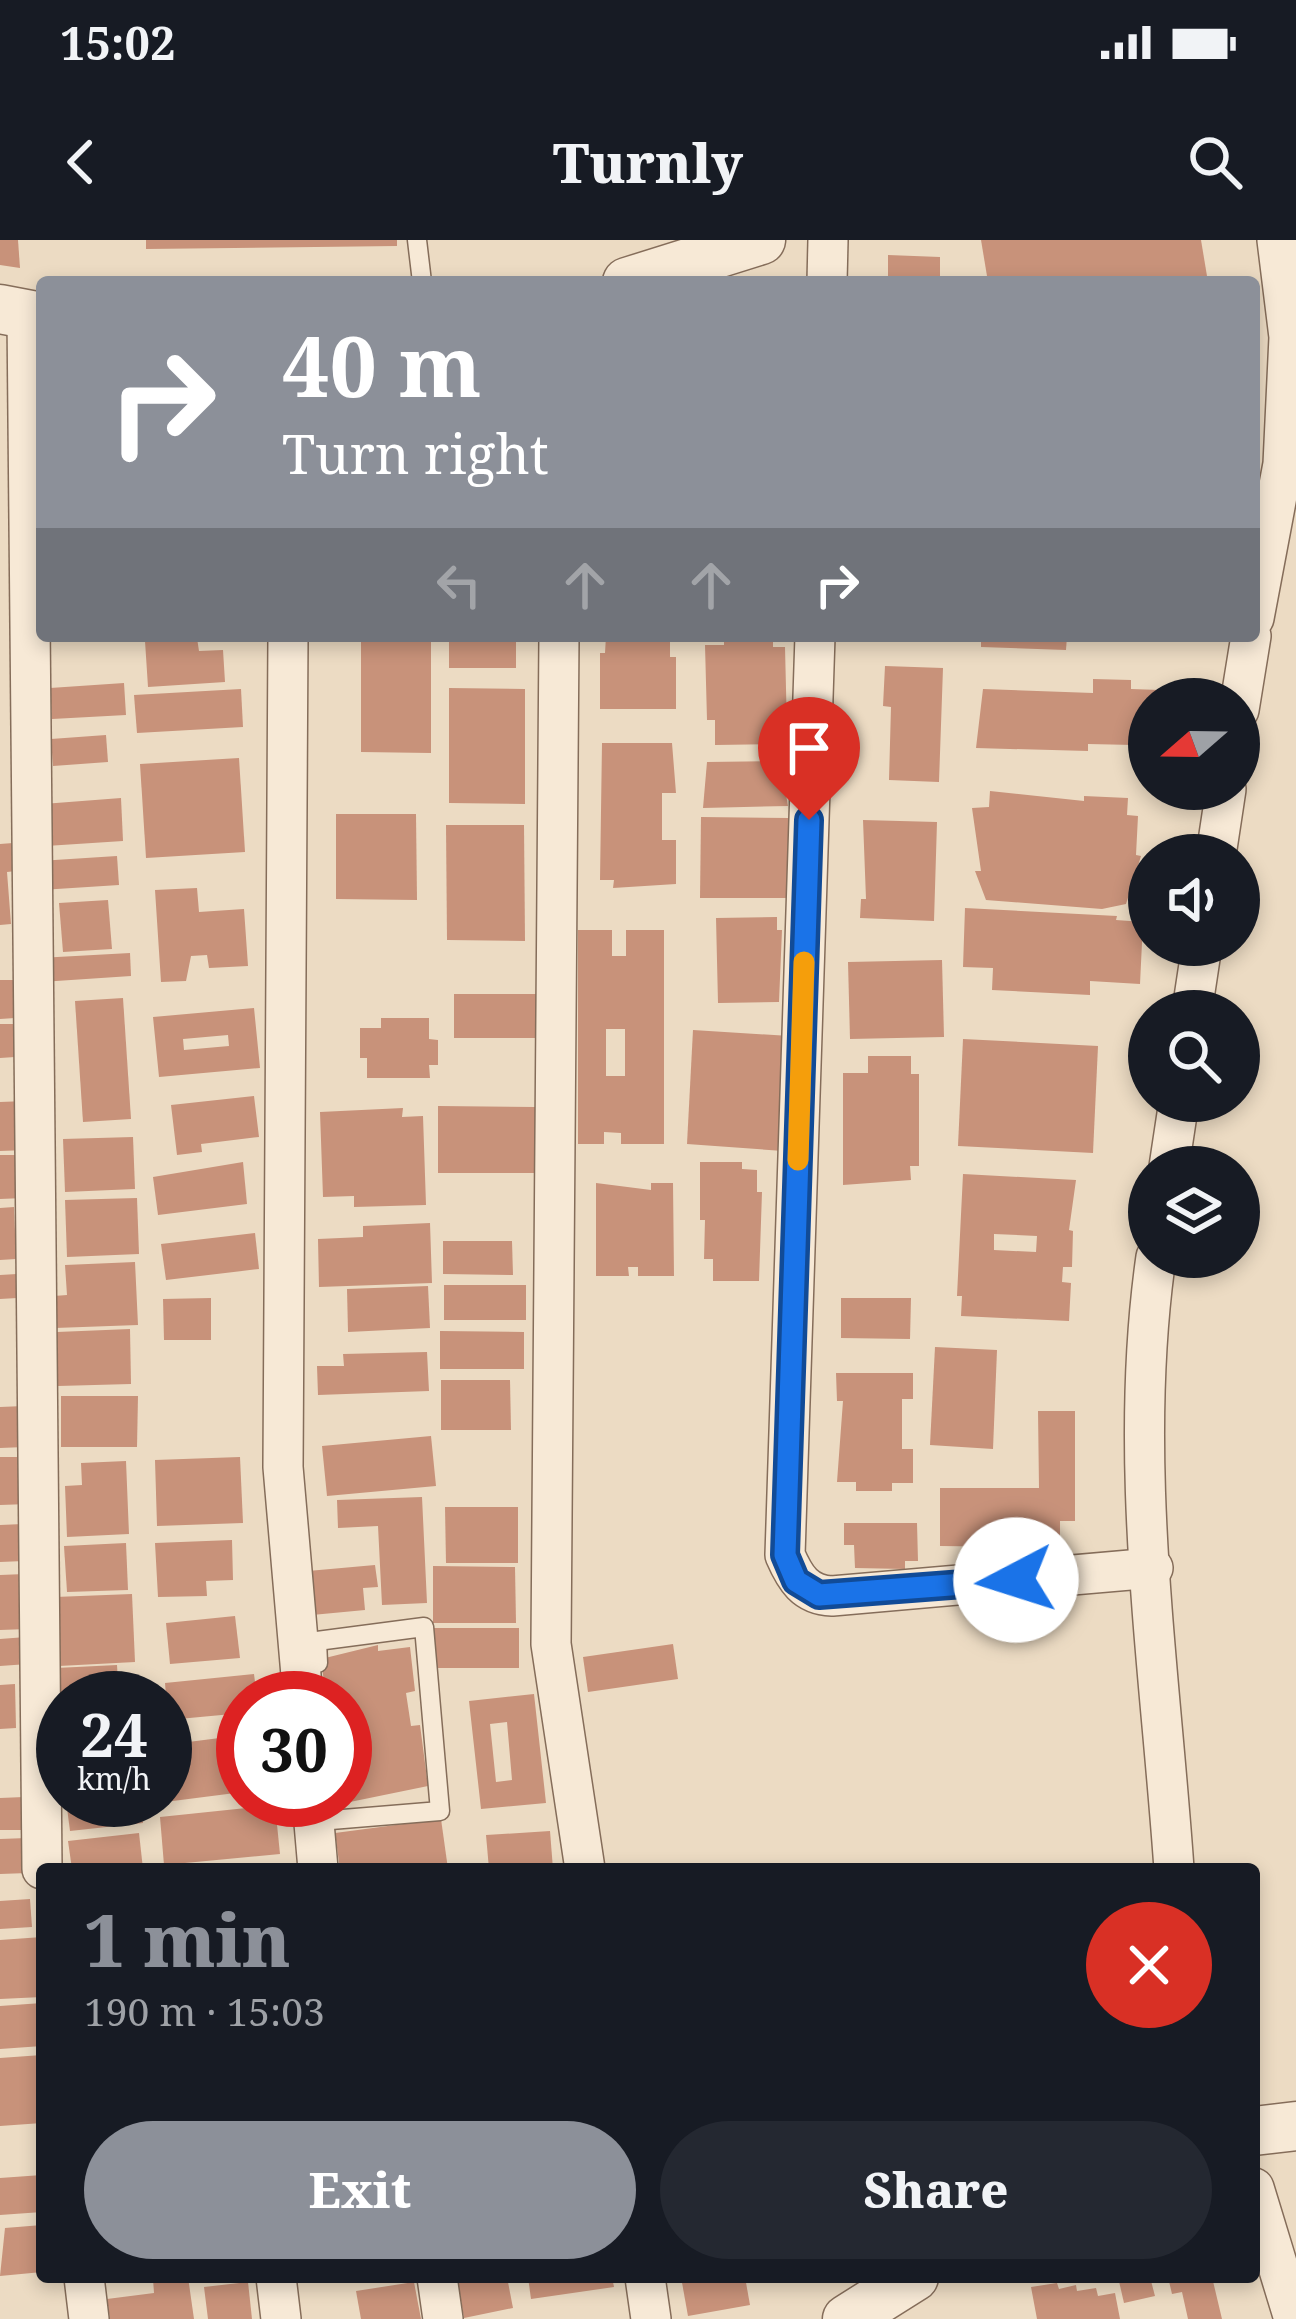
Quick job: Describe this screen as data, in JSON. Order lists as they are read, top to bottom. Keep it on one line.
{"north":"left","page":{"status":"15:02","header":"Turnly","turn":["40 m","Turn right"],"speed":"24 km/h","limit":"30","heading":["1 min","190 m · 15:03"],"buttons":["Exit","Share"]}}
